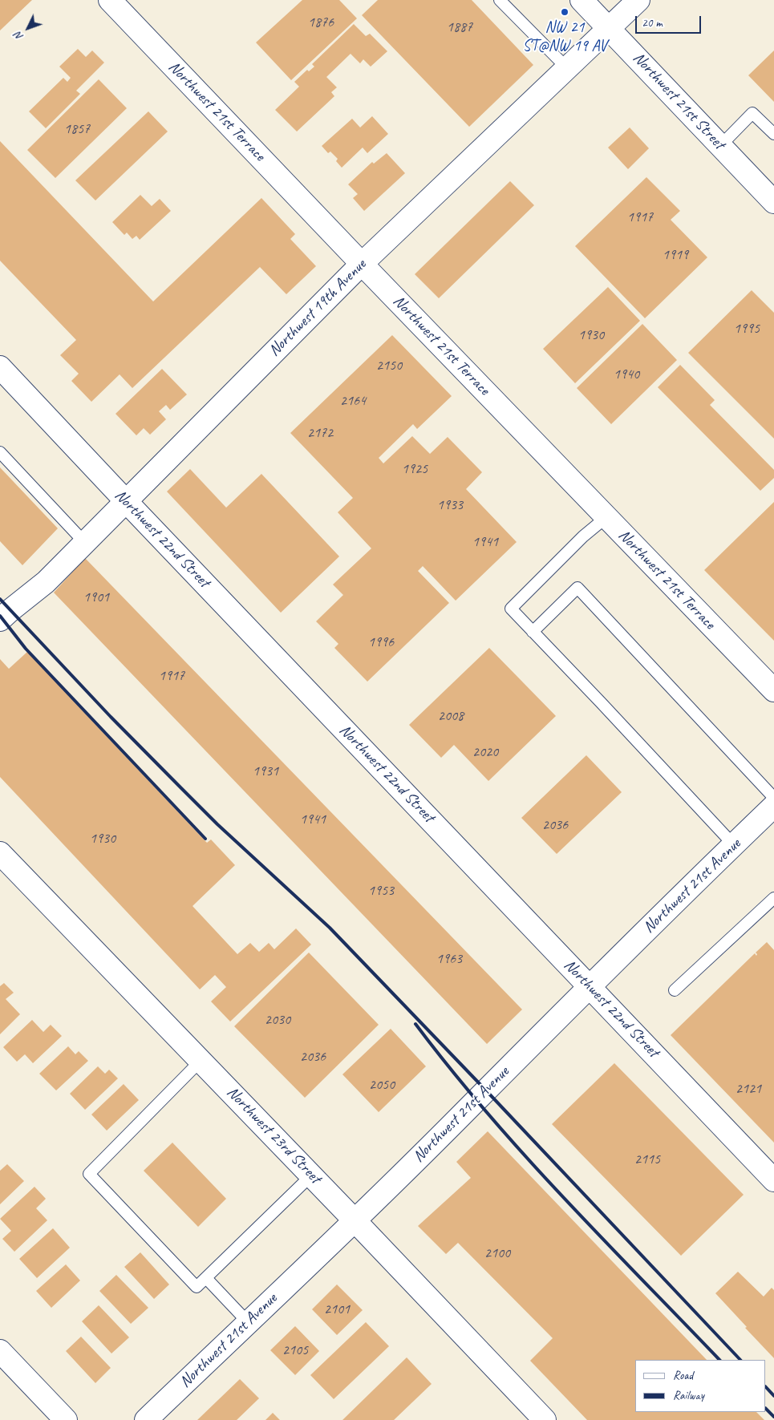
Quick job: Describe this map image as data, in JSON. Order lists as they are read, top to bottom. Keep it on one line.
{"streets":{"street":["Northwest 21st Street","Northwest 21st Terrace","Northwest 19th Avenue","Northwest 22nd Street","Northwest 21st Avenue","Northwest 23rd Street"]},"crossings":[["Northwest 21st Street","Northwest 19th Avenue"],["Northwest 21st Terrace","Northwest 19th Avenue"],["Northwest 19th Avenue","Northwest 22nd Street"],["Northwest 22nd Street","Northwest 21st Avenue"],["Northwest 21st Avenue","Northwest 23rd Street"]],"places":["NW 21 ST@NW 19 AV"],"house_numbers":["1876","1887","1857","1917","1919","1995","1930","2150","1940","2164","2172","1925","1933","1941","1901","1996","1917","2008","2020","1931","1941","2036","1930","1953","1963","2030","2036","2050","2121","2115","2100","2101","2105"],"legend":["Road","Railway"],"scale_bar":"20 m","north":"bottom left"}
